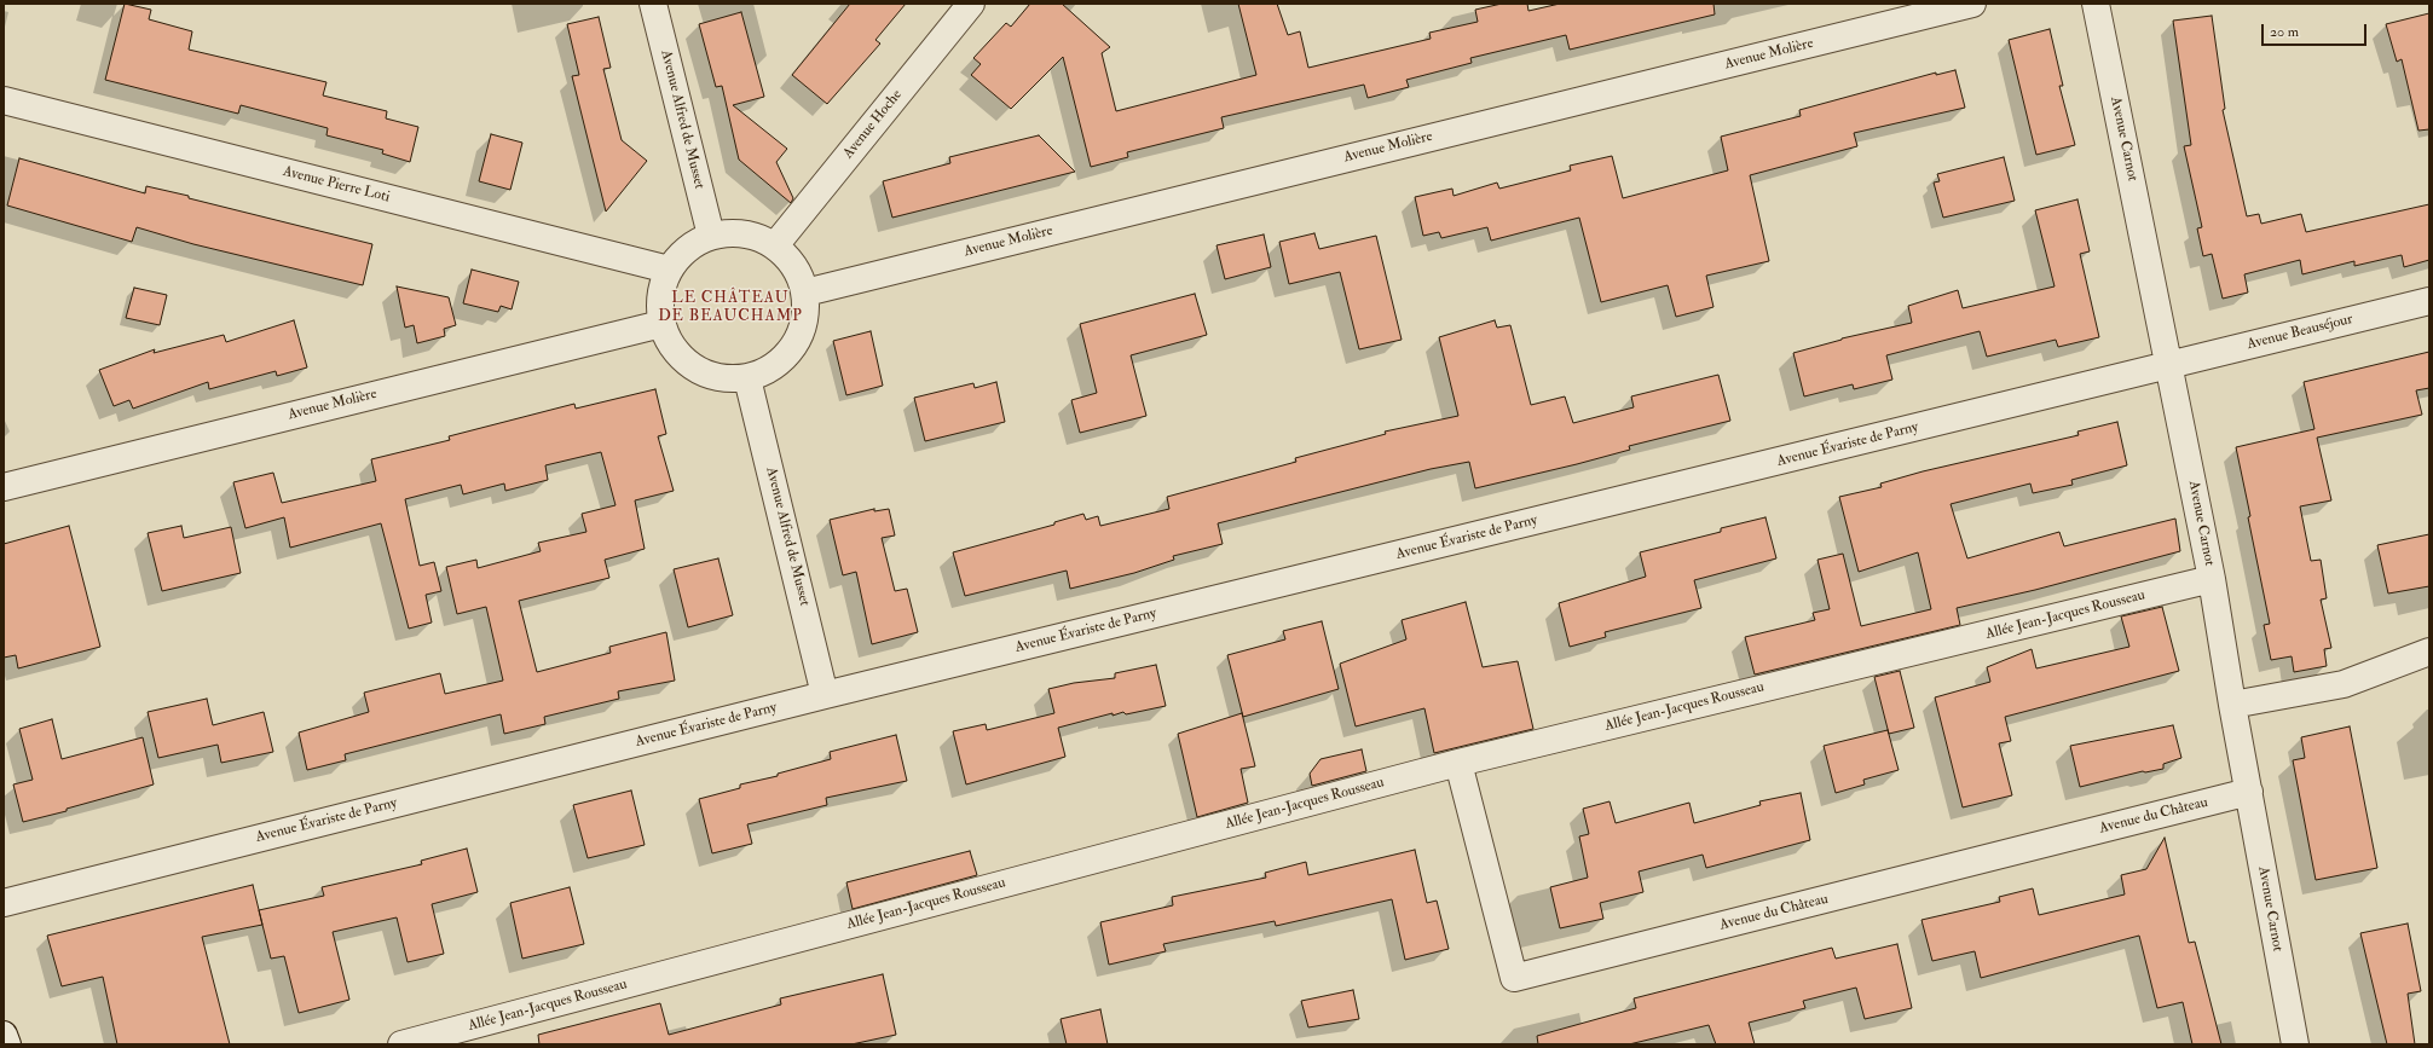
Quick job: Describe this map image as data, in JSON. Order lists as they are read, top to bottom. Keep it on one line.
{"streets":{"street":["Avenue Molière","Avenue Alfred de Musset","Avenue Hoche","Avenue Carnot","Avenue Pierre Loti","Avenue Beauséjour","Avenue Évariste de Parny","Allée Jean-Jacques Rousseau","Avenue du Château"]},"crossings":[["Avenue Molière","Avenue Alfred de Musset"],["Avenue Molière","Avenue Hoche"],["Avenue Molière","Avenue Pierre Loti"],["Avenue Alfred de Musset","Avenue Hoche"],["Avenue Alfred de Musset","Avenue Pierre Loti"],["Avenue Alfred de Musset","Avenue Évariste de Parny"],["Avenue Hoche","Avenue Pierre Loti"],["Avenue Carnot","Avenue Beauséjour"],["Avenue Carnot","Avenue Évariste de Parny"],["Avenue Carnot","Allée Jean-Jacques Rousseau"],["Avenue Carnot","Avenue du Château"],["Avenue Beauséjour","Avenue Évariste de Parny"],["Allée Jean-Jacques Rousseau","Avenue du Château"]],"districts":["LE CHÂTEAU DE BEAUCHAMP"],"scale_bar":"20 m"}
